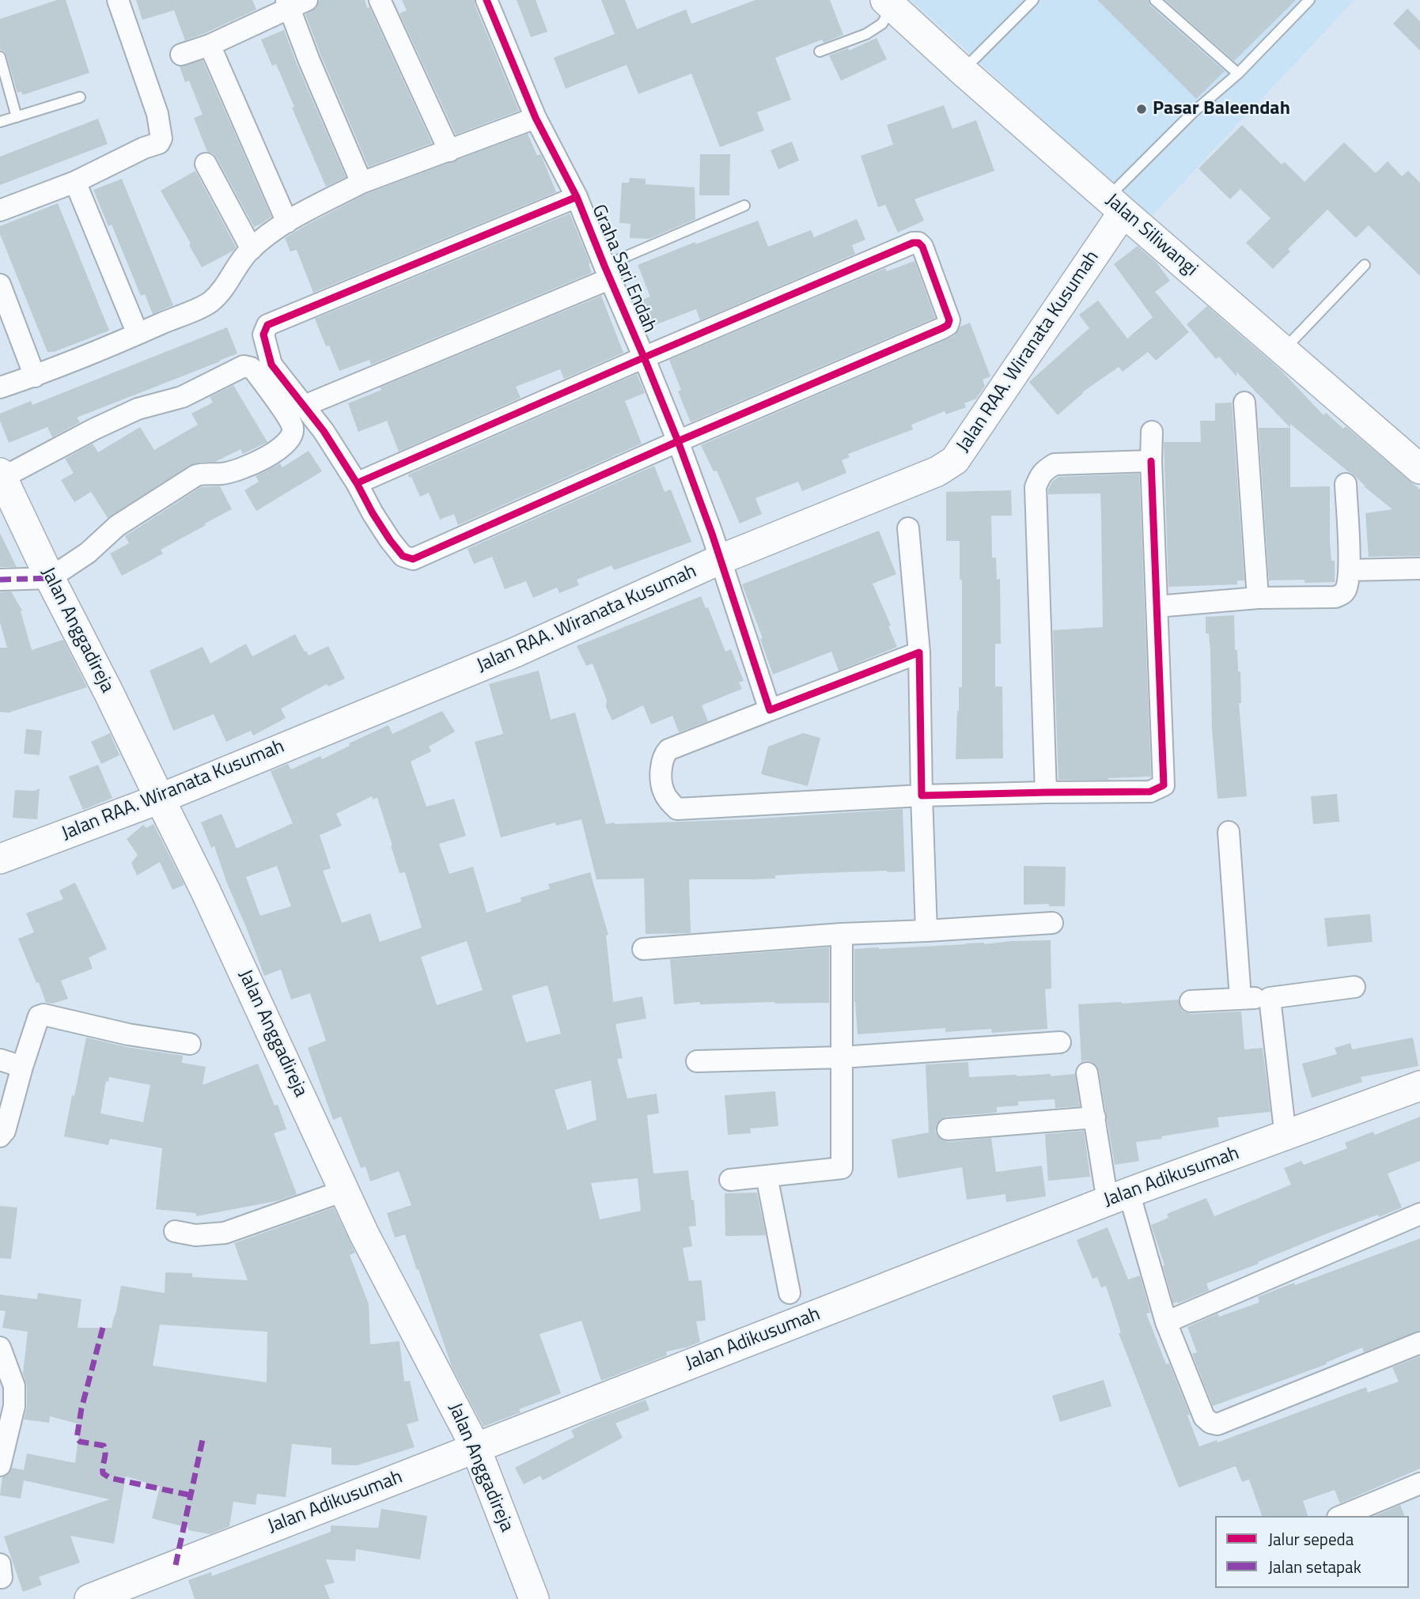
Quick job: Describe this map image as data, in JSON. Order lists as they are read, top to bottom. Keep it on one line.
{"streets":{"main road":["Jalan Siliwangi","Jalan RAA. Wiranata Kusumah","Jalan Anggadireja","Jalan Adikusumah"],"street":["Graha Sari Endah"]},"crossings":[["Jalan Siliwangi","Jalan RAA. Wiranata Kusumah"],["Graha Sari Endah","Jalan RAA. Wiranata Kusumah"],["Jalan RAA. Wiranata Kusumah","Jalan Anggadireja"],["Jalan Anggadireja","Jalan Adikusumah"]],"places":["Pasar Baleendah"],"legend":["Jalur sepeda","Jalan setapak"]}
